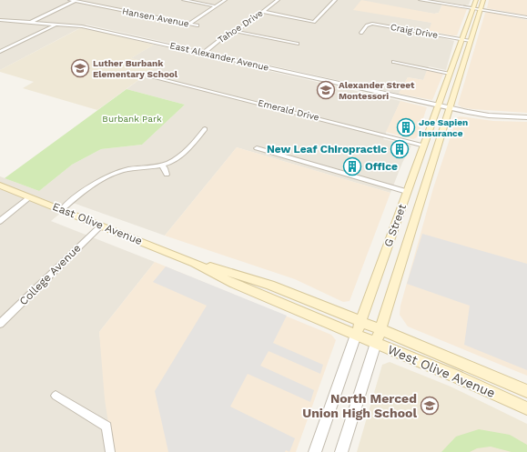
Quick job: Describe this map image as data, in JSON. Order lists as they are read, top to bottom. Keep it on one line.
{"streets":{"main road":["East Olive Avenue","G Street","West Olive Avenue"],"street":["Hansen Avenue","Tahoe Drive","Craig Drive","East Alexander Avenue","Emerald Drive","College Avenue"]},"crossings":[["Tahoe Drive","East Alexander Avenue"],["Craig Drive","G Street"],["East Alexander Avenue","G Street"],["Emerald Drive","G Street"],["East Olive Avenue","G Street"],["East Olive Avenue","College Avenue"],["East Olive Avenue","West Olive Avenue"],["G Street","West Olive Avenue"]],"parks":["Burbank Park"],"places":{"school or university":["Luther Burbank Elementary School","Alexander Street Montessori","North Merced Union High School"],"building":["Joe Sapien Insurance","New Leaf Chiropractic","Office"]}}
